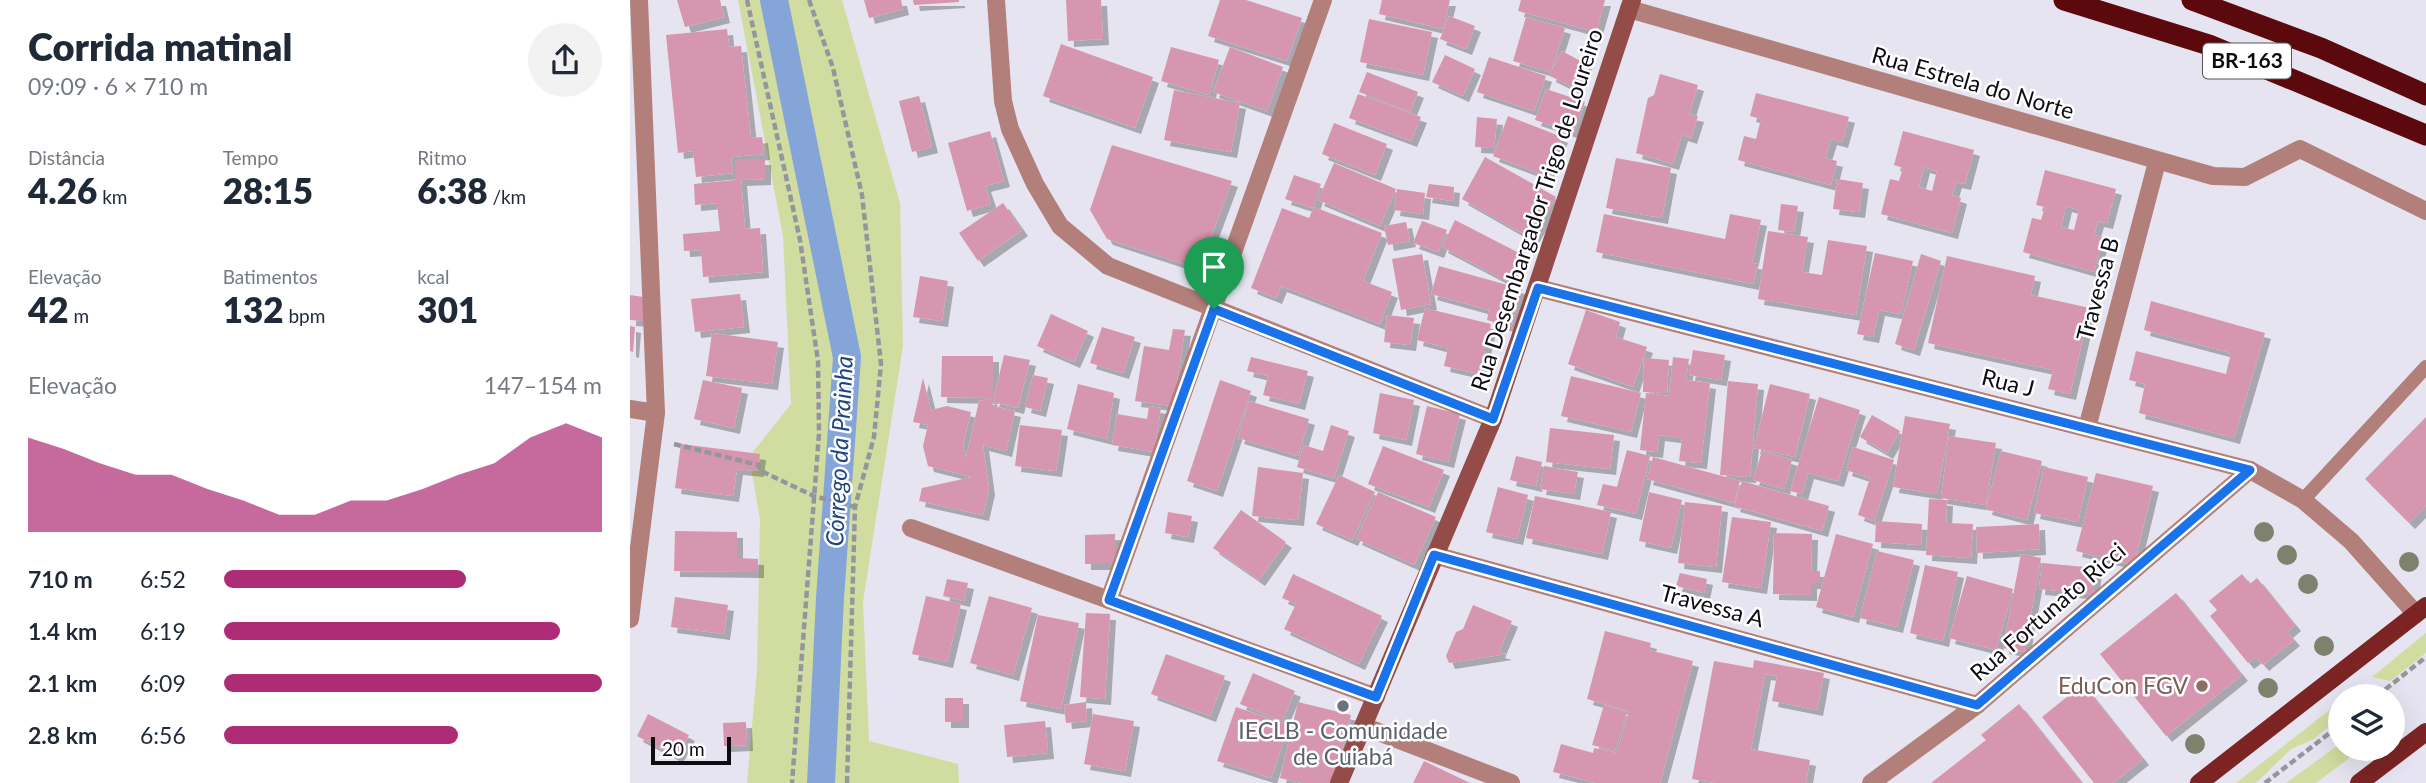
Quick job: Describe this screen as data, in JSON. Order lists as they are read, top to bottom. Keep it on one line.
{"streets":{"highway":["BR-163"],"street":["Rua Estrela do Norte","Rua Desembargador Trigo de Loureiro","Travessa B","Rua J","Travessa A","Rua Fortunato Ricci"]},"crossings":[["Rua Estrela do Norte","Rua Desembargador Trigo de Loureiro"],["Rua Estrela do Norte","Travessa B"],["Rua Desembargador Trigo de Loureiro","Rua J"],["Rua Desembargador Trigo de Loureiro","Travessa A"],["Travessa B","Rua J"],["Rua J","Rua Fortunato Ricci"],["Travessa A","Rua Fortunato Ricci"]],"water":["Córrego da Prainha"],"places":["EduCon FGV","IECLB - Comunidade de Cuiabá"],"scale_bar":"20 m","page":{"heading":["Corrida matinal","09:09 · 6 × 710 m"],"stats":[["Distância","4.26 km"],["Tempo","28:15"],["Ritmo","6:38 /km"],["Elevação","42 m"],["Batimentos","132 bpm"],["kcal","301"]],"chart":["Elevação","147–154 m"],"list":[{"name":"710 m","note":"6:52"},{"name":"1.4 km","note":"6:19"},{"name":"2.1 km","note":"6:09"},{"name":"2.8 km","note":"6:56"}],"scale":"20 m"}}
